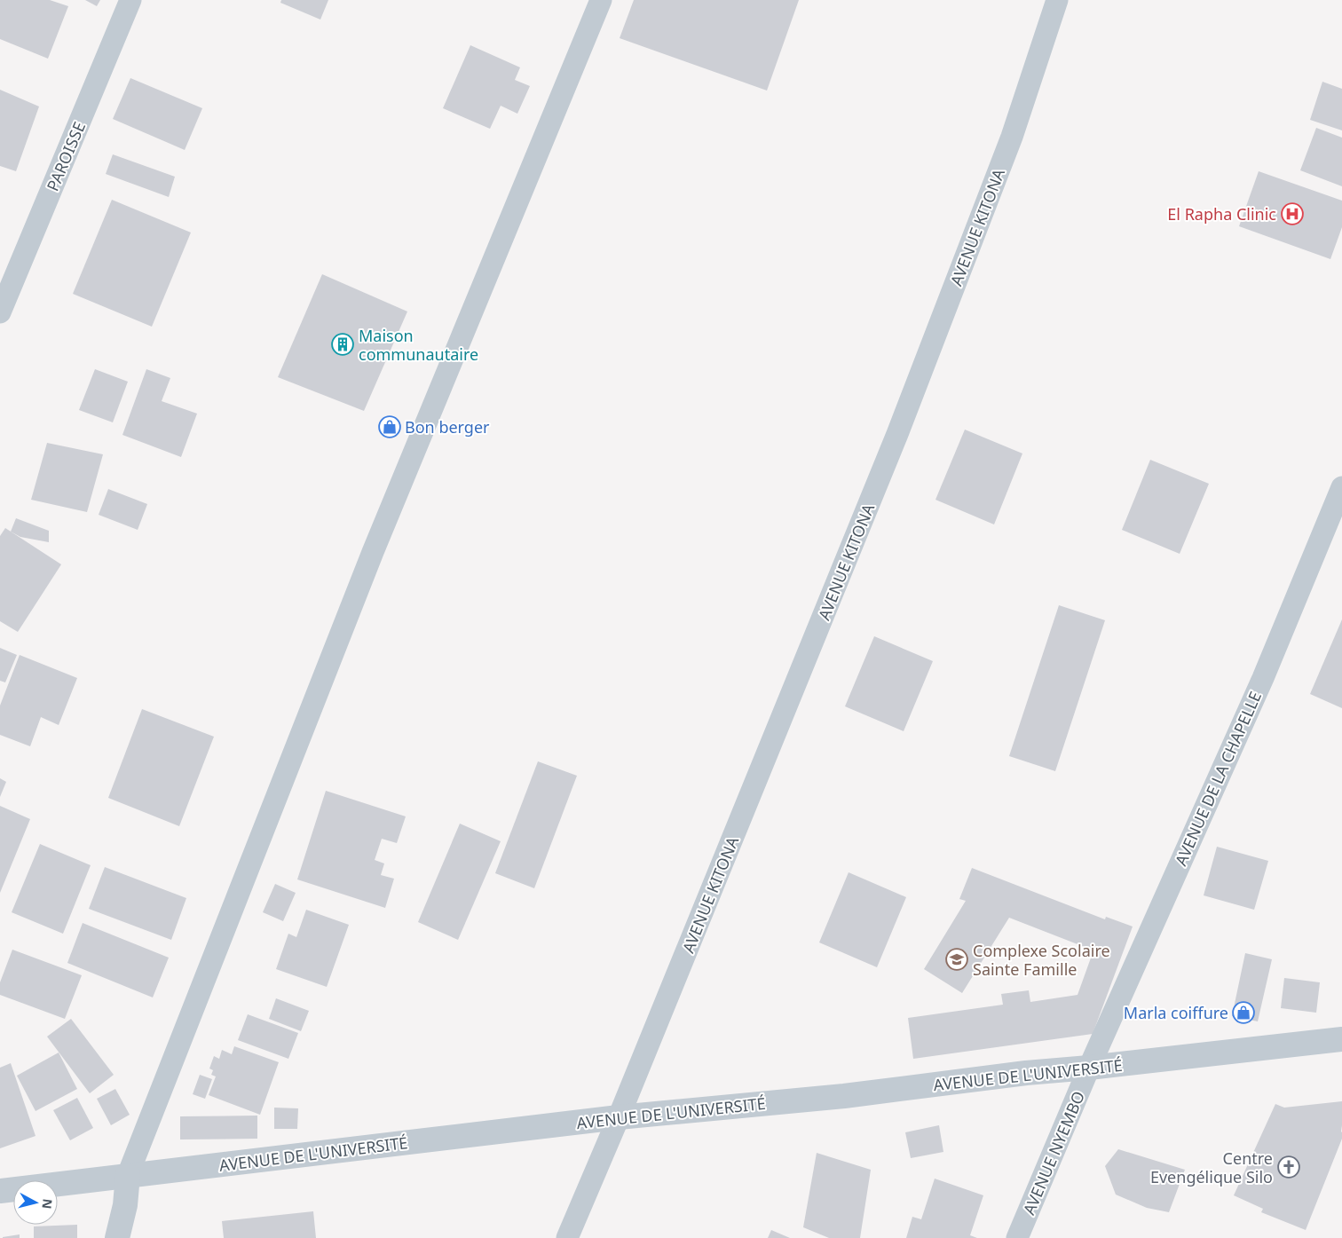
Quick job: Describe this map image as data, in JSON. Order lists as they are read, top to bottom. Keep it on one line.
{"streets":{"street":["PAROISSE","AVENUE KITONA","AVENUE DE LA CHAPELLE","AVENUE DE L'UNIVERSITÉ","AVENUE NYEMBO"]},"crossings":[["AVENUE KITONA","AVENUE DE L'UNIVERSITÉ"],["AVENUE DE LA CHAPELLE","AVENUE DE L'UNIVERSITÉ"],["AVENUE DE LA CHAPELLE","AVENUE NYEMBO"],["AVENUE DE L'UNIVERSITÉ","AVENUE NYEMBO"]],"places":{"hospital":["El Rapha Clinic"],"building":["Maison communautaire"],"shop":["Bon berger","Marla coiffure"],"school or university":["Complexe Scolaire Sainte Famille"],"church":["Centre Evengélique Silo"]},"north":"right"}
